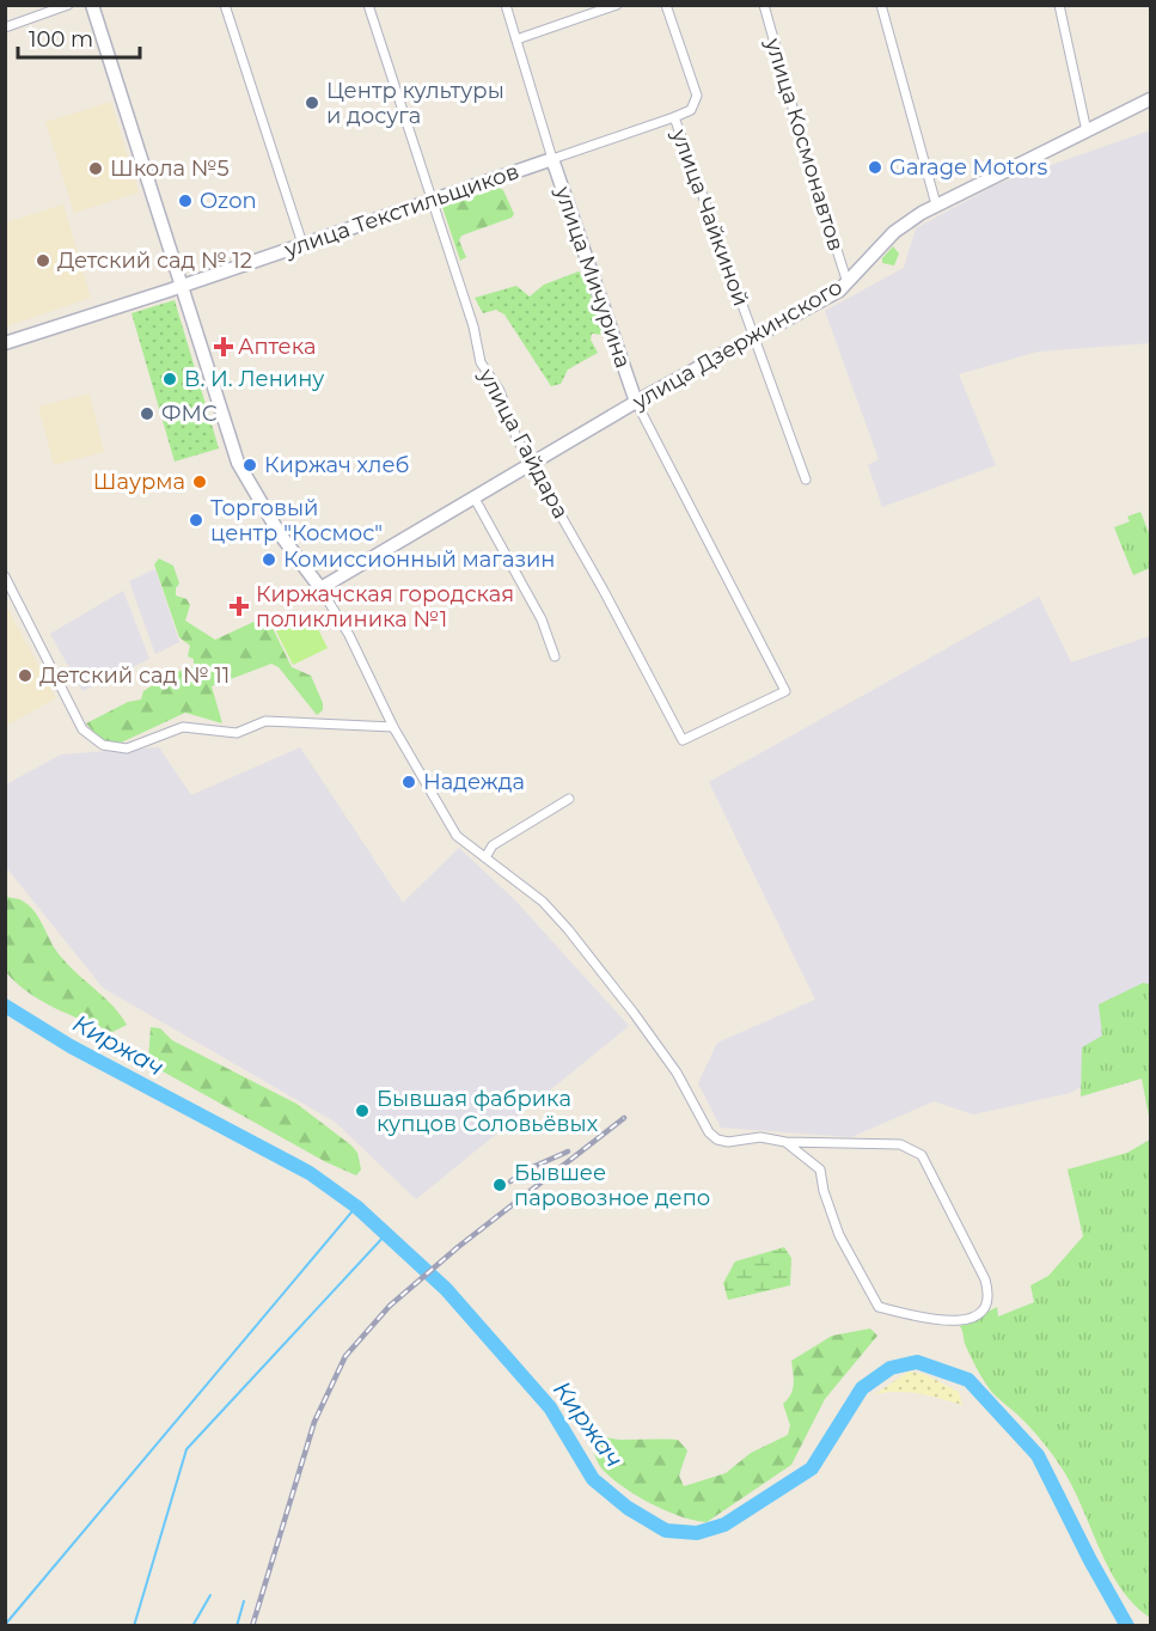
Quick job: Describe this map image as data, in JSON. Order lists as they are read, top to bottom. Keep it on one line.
{"streets":{"street":["улица Космонавтов","улица Текстильщиков","улица Чайкиной","улица Мичурина","улица Дзержинского","улица Гайдара"]},"crossings":[["улица Космонавтов","улица Дзержинского"],["улица Текстильщиков","улица Чайкиной"],["улица Текстильщиков","улица Мичурина"],["улица Текстильщиков","улица Гайдара"],["улица Чайкиной","улица Дзержинского"],["улица Мичурина","улица Дзержинского"],["улица Мичурина","улица Гайдара"],["улица Дзержинского","улица Гайдара"]],"water":["Киржач"],"places":{"other":["Центр культуры и досуга","Garage Motors","Школа №5","Ozon","Детский сад № 12","В. И. Ленину","ФМС","Киржач хлеб","Шаурма","Торговый центр \"Космос\"","Комиссионный магазин","Детский сад № 11","Надежда","Бывшая фабрика купцов Соловьёвых","Бывшее паровозное депо"],"health":["Аптека","Киржачская городская поликлиника №1"]},"scale_bar":"100 m"}
